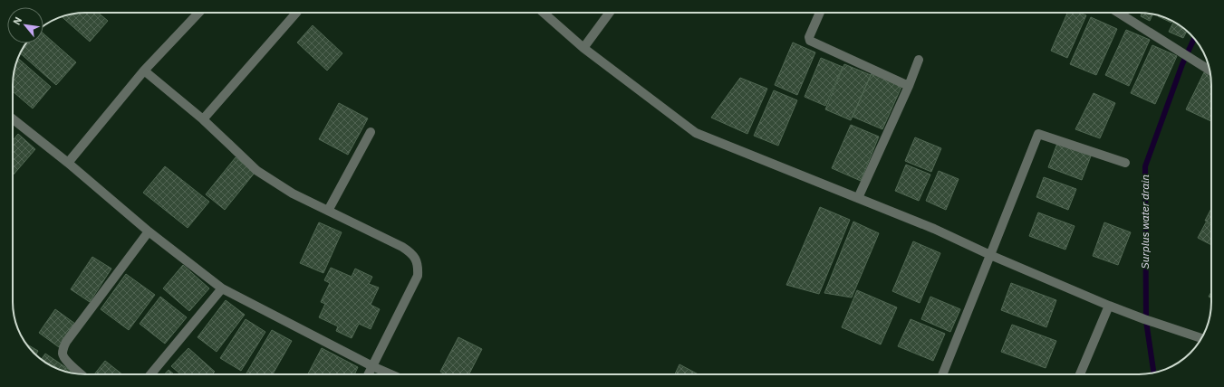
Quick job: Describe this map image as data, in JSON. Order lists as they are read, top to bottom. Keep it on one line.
{"water":["Surplus water drain"],"north":"top left"}
